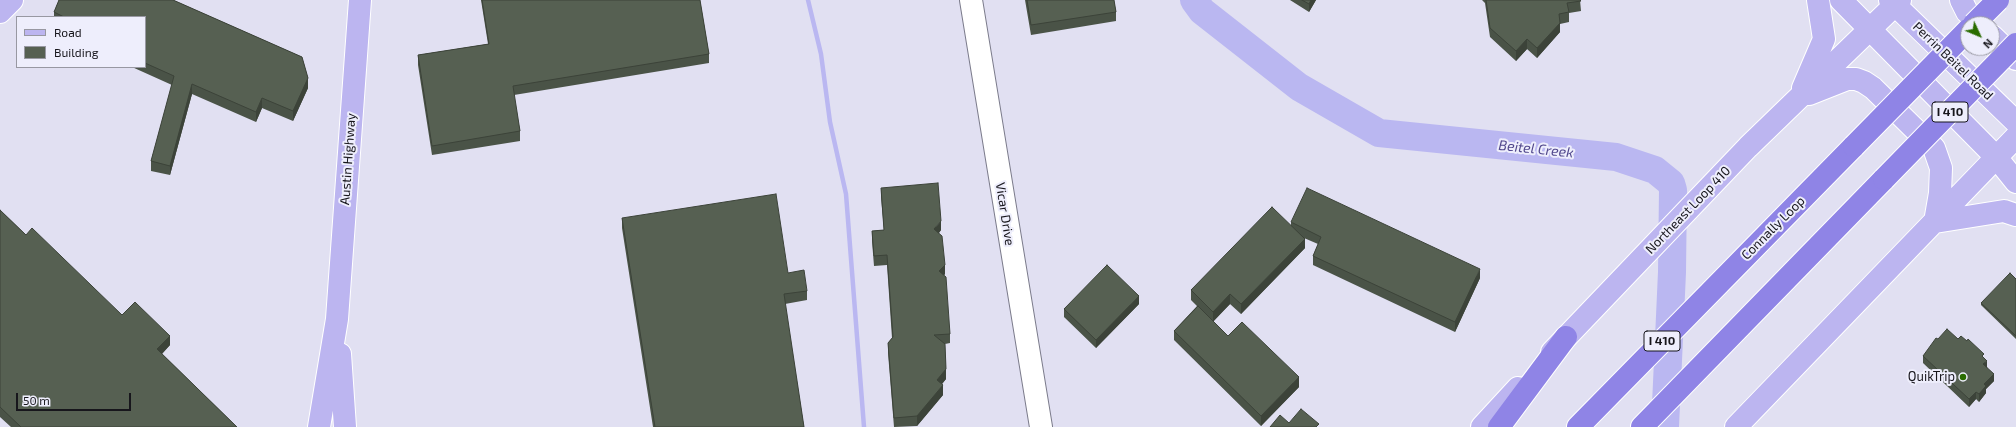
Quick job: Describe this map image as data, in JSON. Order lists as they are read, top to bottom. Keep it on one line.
{"streets":{"highway":["I 410","Connally Loop"],"main road":["Perrin Beitel Road","Austin Highway","Northeast Loop 410"],"street":["Vicar Drive"]},"crossings":[["Perrin Beitel Road","Northeast Loop 410"]],"water":["Beitel Creek"],"places":["QuikTrip"],"legend":["Road","Building"],"scale_bar":"50 m","north":"bottom right"}
